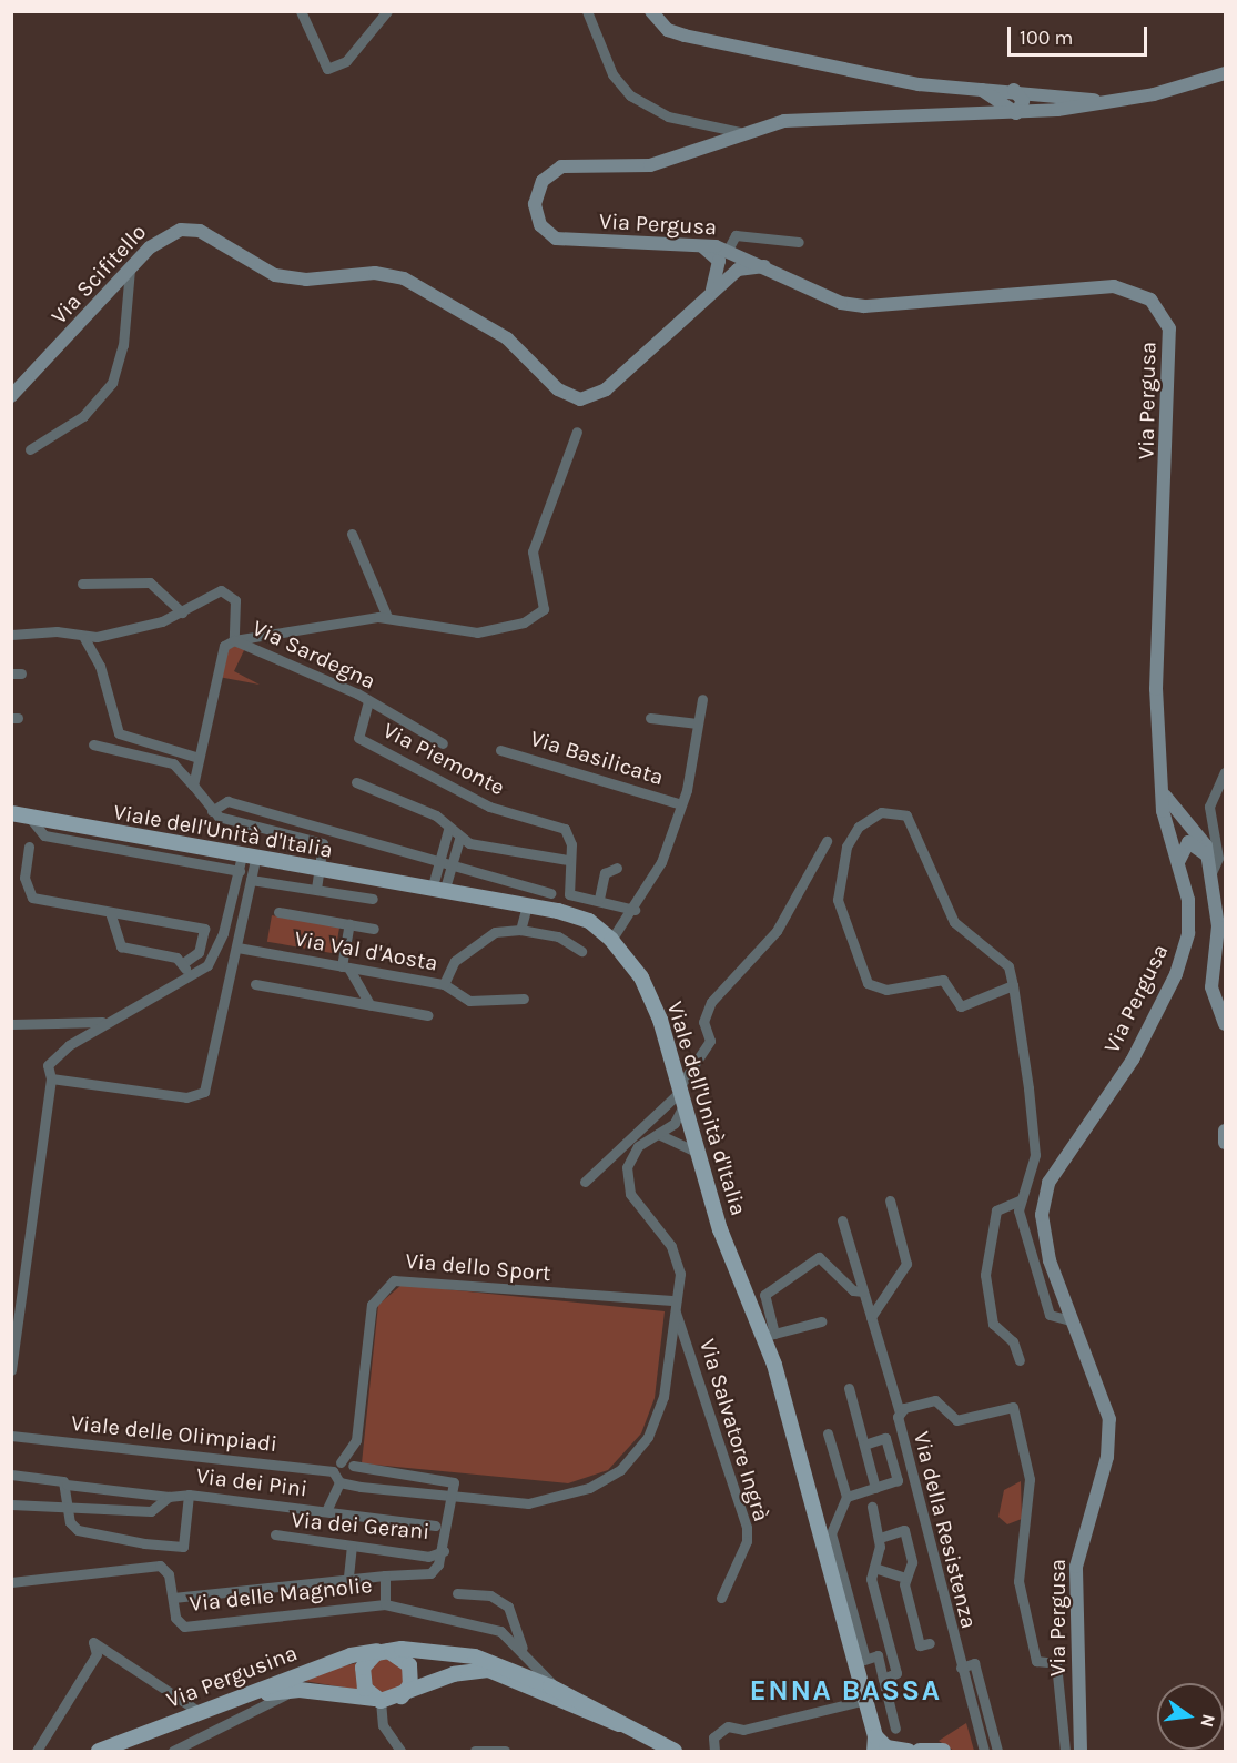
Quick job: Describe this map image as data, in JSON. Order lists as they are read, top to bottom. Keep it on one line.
{"streets":{"main road":["Via Pergusa","Via Scifitello","Viale dell'Unità d'Italia","Via Pergusina"],"street":["Via Sardegna","Via Basilicata","Via Piemonte","Via Val d'Aosta","Via dello Sport","Via Salvatore Ingrà","Viale delle Olimpiadi","Via dei Pini","Via dei Gerani","Via della Resistenza","Via delle Magnolie"]},"crossings":[["Via Sardegna","Via Piemonte"],["Via Basilicata","Viale dell'Unità d'Italia"],["Via dello Sport","Via Salvatore Ingrà"],["Via dello Sport","Viale delle Olimpiadi"],["Via dei Gerani","Via delle Magnolie"],["Via delle Magnolie","Via Pergusina"]],"districts":["ENNA BASSA"],"scale_bar":"100 m","north":"right"}
